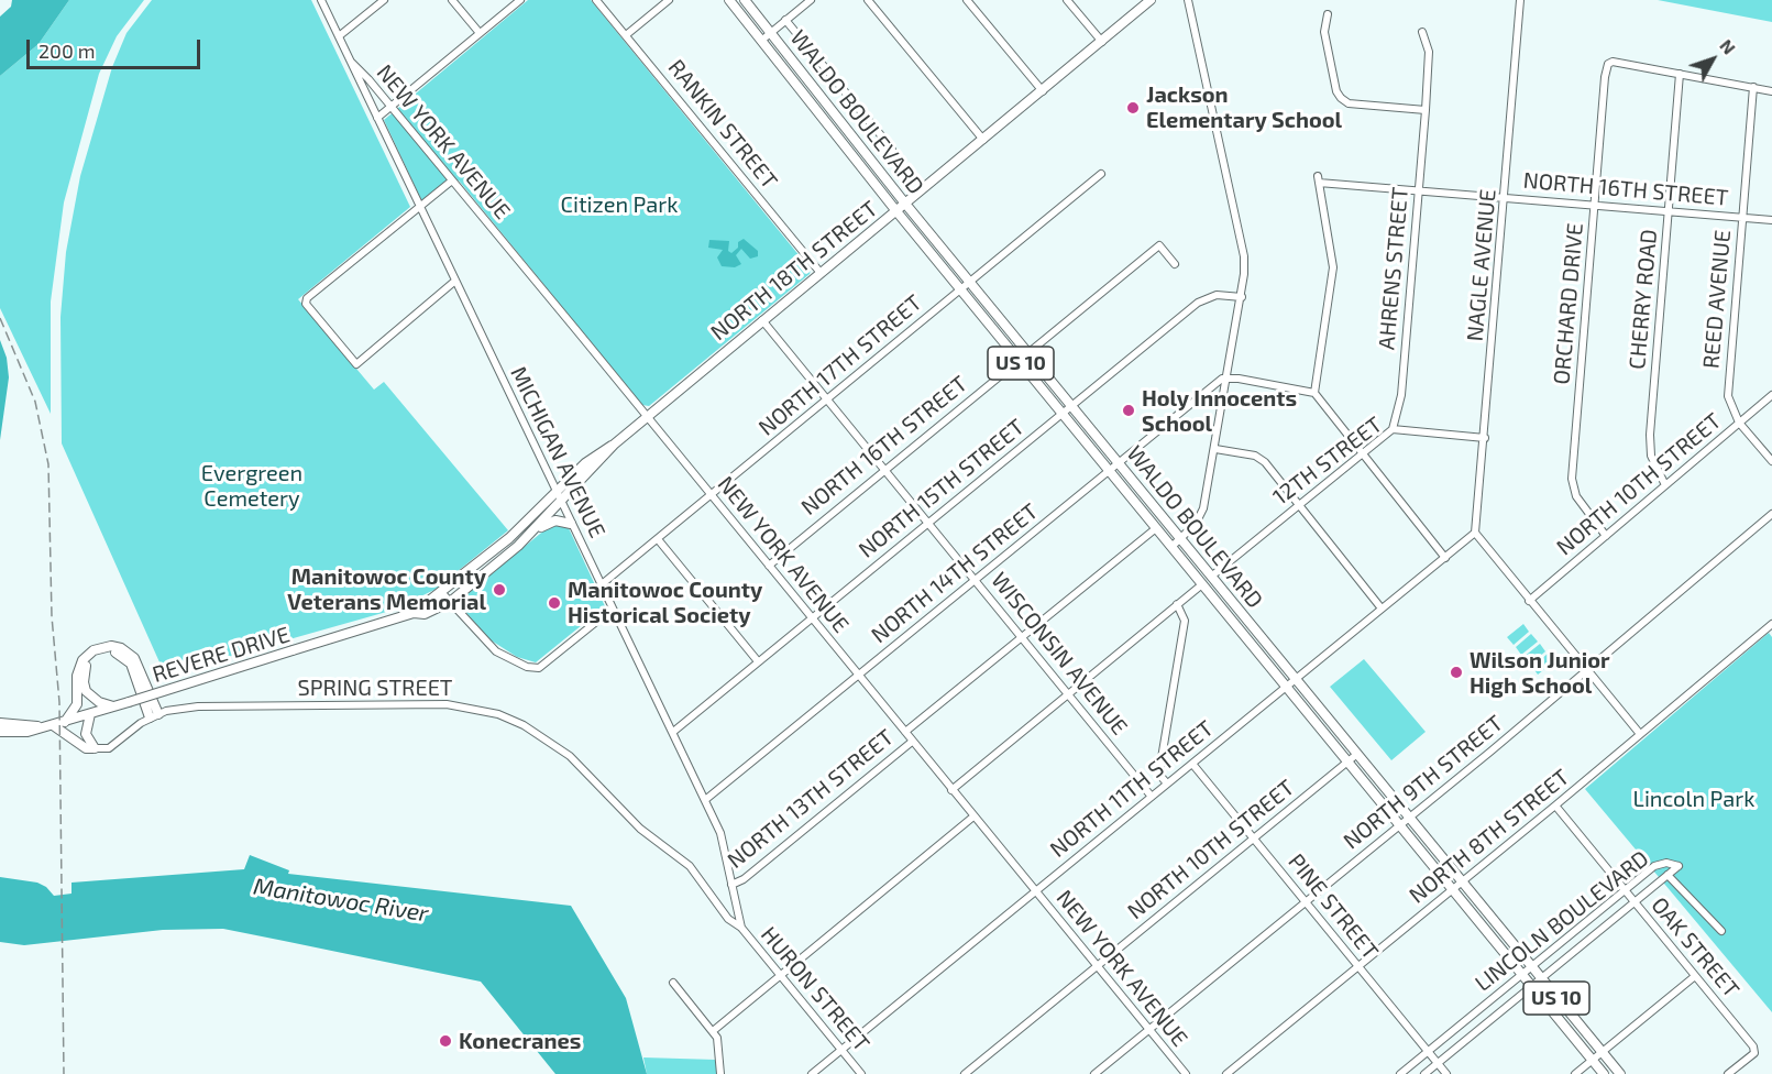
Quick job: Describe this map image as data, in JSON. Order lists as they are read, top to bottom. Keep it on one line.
{"streets":{"main road":["WALDO BOULEVARD","NORTH 18TH STREET","US 10","REVERE DRIVE"],"street":["RANKIN STREET","NEW YORK AVENUE","NORTH 16TH STREET","NAGLE AVENUE","AHRENS STREET","CHERRY ROAD","REED AVENUE","ORCHARD DRIVE","NORTH 17TH STREET","MICHIGAN AVENUE","12TH STREET","NORTH 10TH STREET","NORTH 15TH STREET","NORTH 14TH STREET","WISCONSIN AVENUE","SPRING STREET","NORTH 9TH STREET","NORTH 11TH STREET","NORTH 13TH STREET","NORTH 8TH STREET","PINE STREET","LINCOLN BOULEVARD","OAK STREET","HURON STREET"]},"crossings":[["WALDO BOULEVARD","NORTH 16TH STREET"],["WALDO BOULEVARD","NORTH 18TH STREET"],["WALDO BOULEVARD","NORTH 17TH STREET"],["WALDO BOULEVARD","12TH STREET"],["WALDO BOULEVARD","NORTH 10TH STREET"],["WALDO BOULEVARD","NORTH 15TH STREET"],["WALDO BOULEVARD","NORTH 14TH STREET"],["WALDO BOULEVARD","NORTH 9TH STREET"],["WALDO BOULEVARD","NORTH 11TH STREET"],["WALDO BOULEVARD","NORTH 13TH STREET"],["WALDO BOULEVARD","NORTH 8TH STREET"],["WALDO BOULEVARD","LINCOLN BOULEVARD"],["RANKIN STREET","NORTH 18TH STREET"],["NEW YORK AVENUE","NORTH 16TH STREET"],["NEW YORK AVENUE","NORTH 18TH STREET"],["NEW YORK AVENUE","NORTH 17TH STREET"],["NEW YORK AVENUE","MICHIGAN AVENUE"],["NEW YORK AVENUE","NORTH 10TH STREET"],["NEW YORK AVENUE","NORTH 15TH STREET"],["NEW YORK AVENUE","NORTH 14TH STREET"],["NEW YORK AVENUE","NORTH 9TH STREET"],["NEW YORK AVENUE","NORTH 11TH STREET"],["NEW YORK AVENUE","NORTH 13TH STREET"],["NORTH 16TH STREET","NAGLE AVENUE"],["NORTH 16TH STREET","AHRENS STREET"],["NORTH 16TH STREET","CHERRY ROAD"],["NORTH 16TH STREET","REED AVENUE"],["NORTH 16TH STREET","ORCHARD DRIVE"],["NORTH 16TH STREET","WISCONSIN AVENUE"],["NAGLE AVENUE","12TH STREET"],["NAGLE AVENUE","NORTH 11TH STREET"],["AHRENS STREET","12TH STREET"],["NORTH 18TH STREET","MICHIGAN AVENUE"],["NORTH 18TH STREET","WISCONSIN AVENUE"],["NORTH 18TH STREET","REVERE DRIVE"],["CHERRY ROAD","ORCHARD DRIVE"],["CHERRY ROAD","NORTH 10TH STREET"],["REED AVENUE","NORTH 10TH STREET"],["ORCHARD DRIVE","NORTH 10TH STREET"],["NORTH 17TH STREET","MICHIGAN AVENUE"],["NORTH 17TH STREET","WISCONSIN AVENUE"],["MICHIGAN AVENUE","NORTH 15TH STREET"],["MICHIGAN AVENUE","NORTH 14TH STREET"],["MICHIGAN AVENUE","SPRING STREET"],["MICHIGAN AVENUE","NORTH 13TH STREET"],["MICHIGAN AVENUE","HURON STREET"],["NORTH 10TH STREET","PINE STREET"],["NORTH 15TH STREET","WISCONSIN AVENUE"],["NORTH 14TH STREET","WISCONSIN AVENUE"],["WISCONSIN AVENUE","NORTH 11TH STREET"],["WISCONSIN AVENUE","NORTH 13TH STREET"],["SPRING STREET","HURON STREET"],["NORTH 9TH STREET","PINE STREET"],["NORTH 11TH STREET","PINE STREET"],["NORTH 11TH STREET","HURON STREET"],["NORTH 8TH STREET","PINE STREET"],["NORTH 8TH STREET","OAK STREET"],["PINE STREET","LINCOLN BOULEVARD"],["LINCOLN BOULEVARD","OAK STREET"]],"water":["Manitowoc River"],"parks":["Citizen Park","Evergreen Cemetery","Lincoln Park"],"places":["Jackson Elementary School","Holy Innocents School","Manitowoc County Veterans Memorial","Manitowoc County Historical Society","Wilson Junior High School","Konecranes"],"scale_bar":"200 m","north":"top right"}
